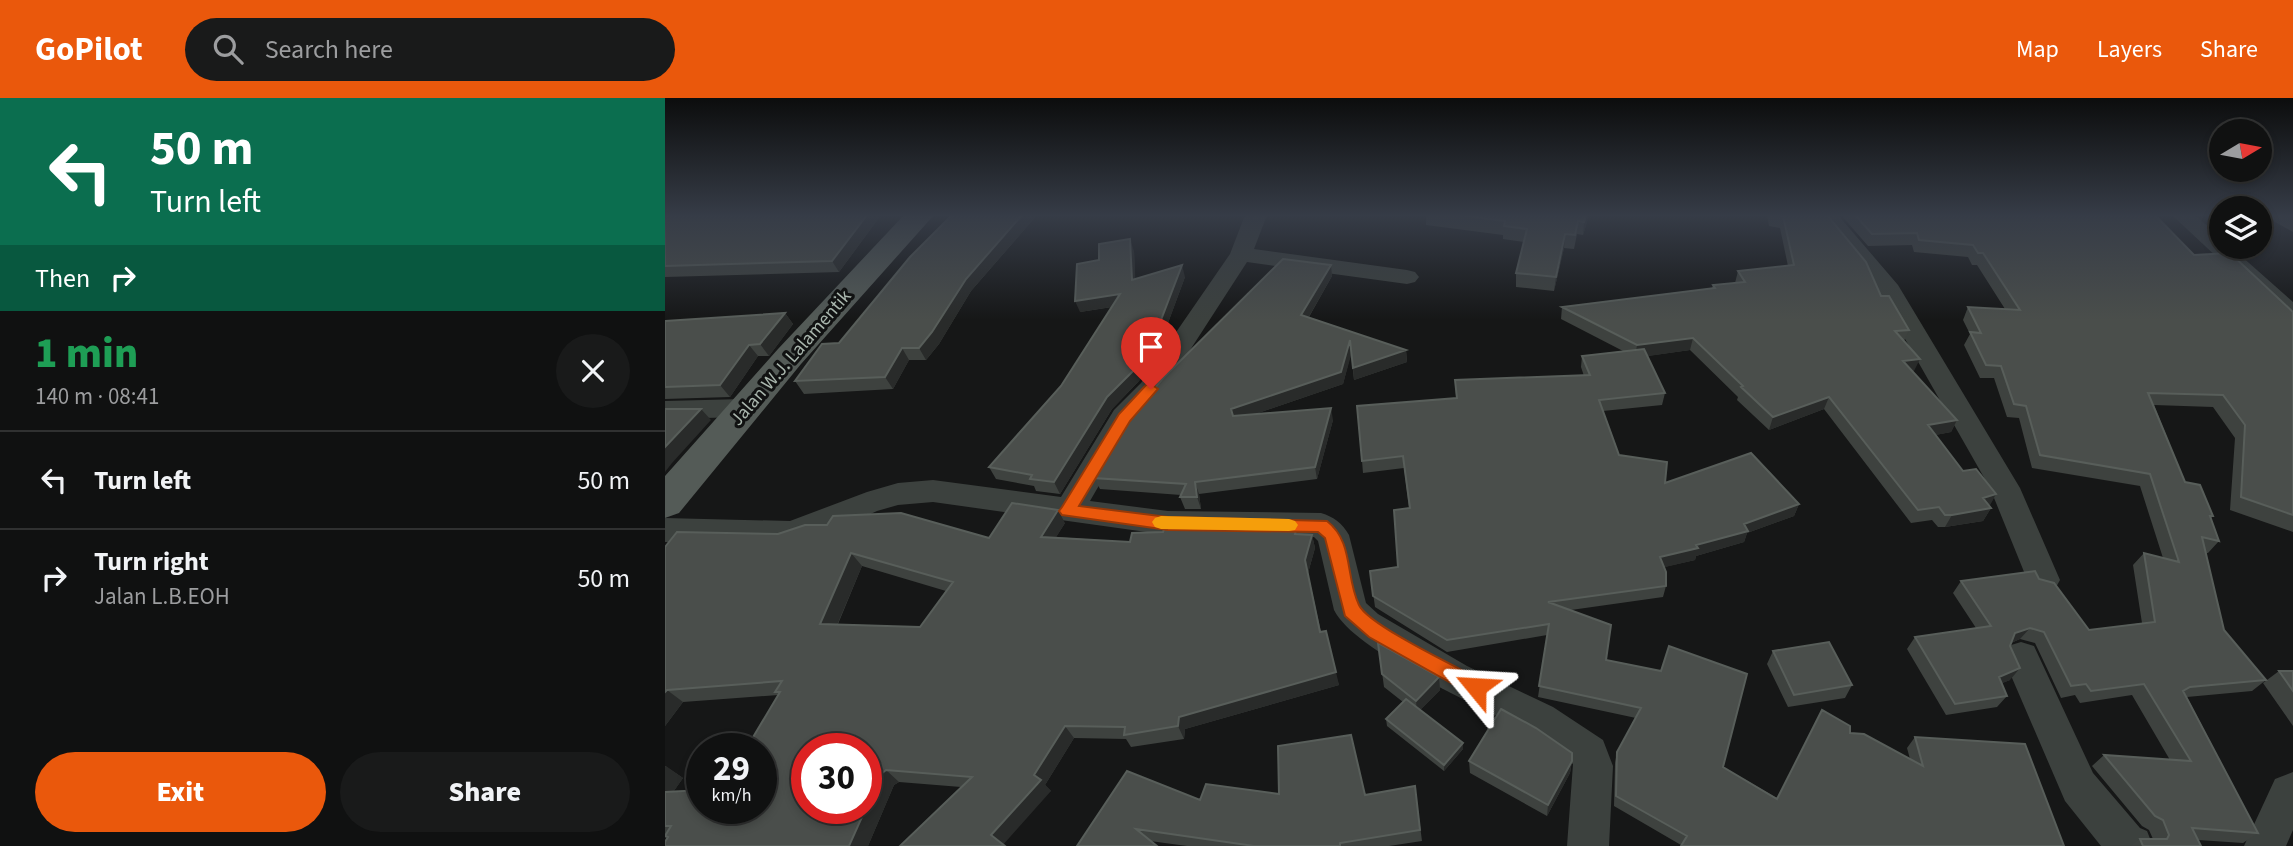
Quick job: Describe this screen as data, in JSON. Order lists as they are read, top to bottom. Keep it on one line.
{"streets":{"main road":["Jalan W.J. Lalamentik"]},"north":"right","page":{"header":"GoPilot","search":"Search here","nav":["Map","Layers","Share"],"turn":["50 m","Turn left"],"then":"Then","heading":["1 min","140 m · 08:41"],"list":[{"name":"Turn left","value":"50 m"},{"name":"Turn right","note":"Jalan L.B.EOH","value":"50 m"}],"speed":"29 km/h","limit":"30","buttons":["Exit","Share"]}}
